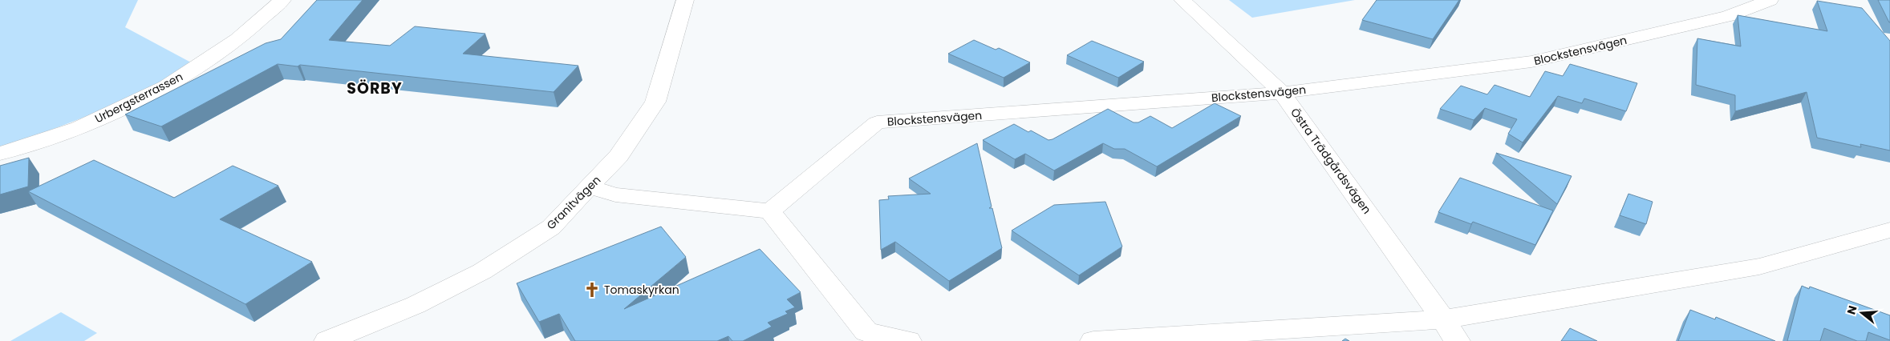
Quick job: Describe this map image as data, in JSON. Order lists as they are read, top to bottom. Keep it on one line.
{"streets":{"street":["Blockstensvägen","Urbergsterrassen","Östra Trädgårdsvägen","Granitvägen"]},"crossings":[["Blockstensvägen","Östra Trädgårdsvägen"]],"districts":["SÖRBY"],"places":{"church":["Tomaskyrkan"]},"north":"left"}
